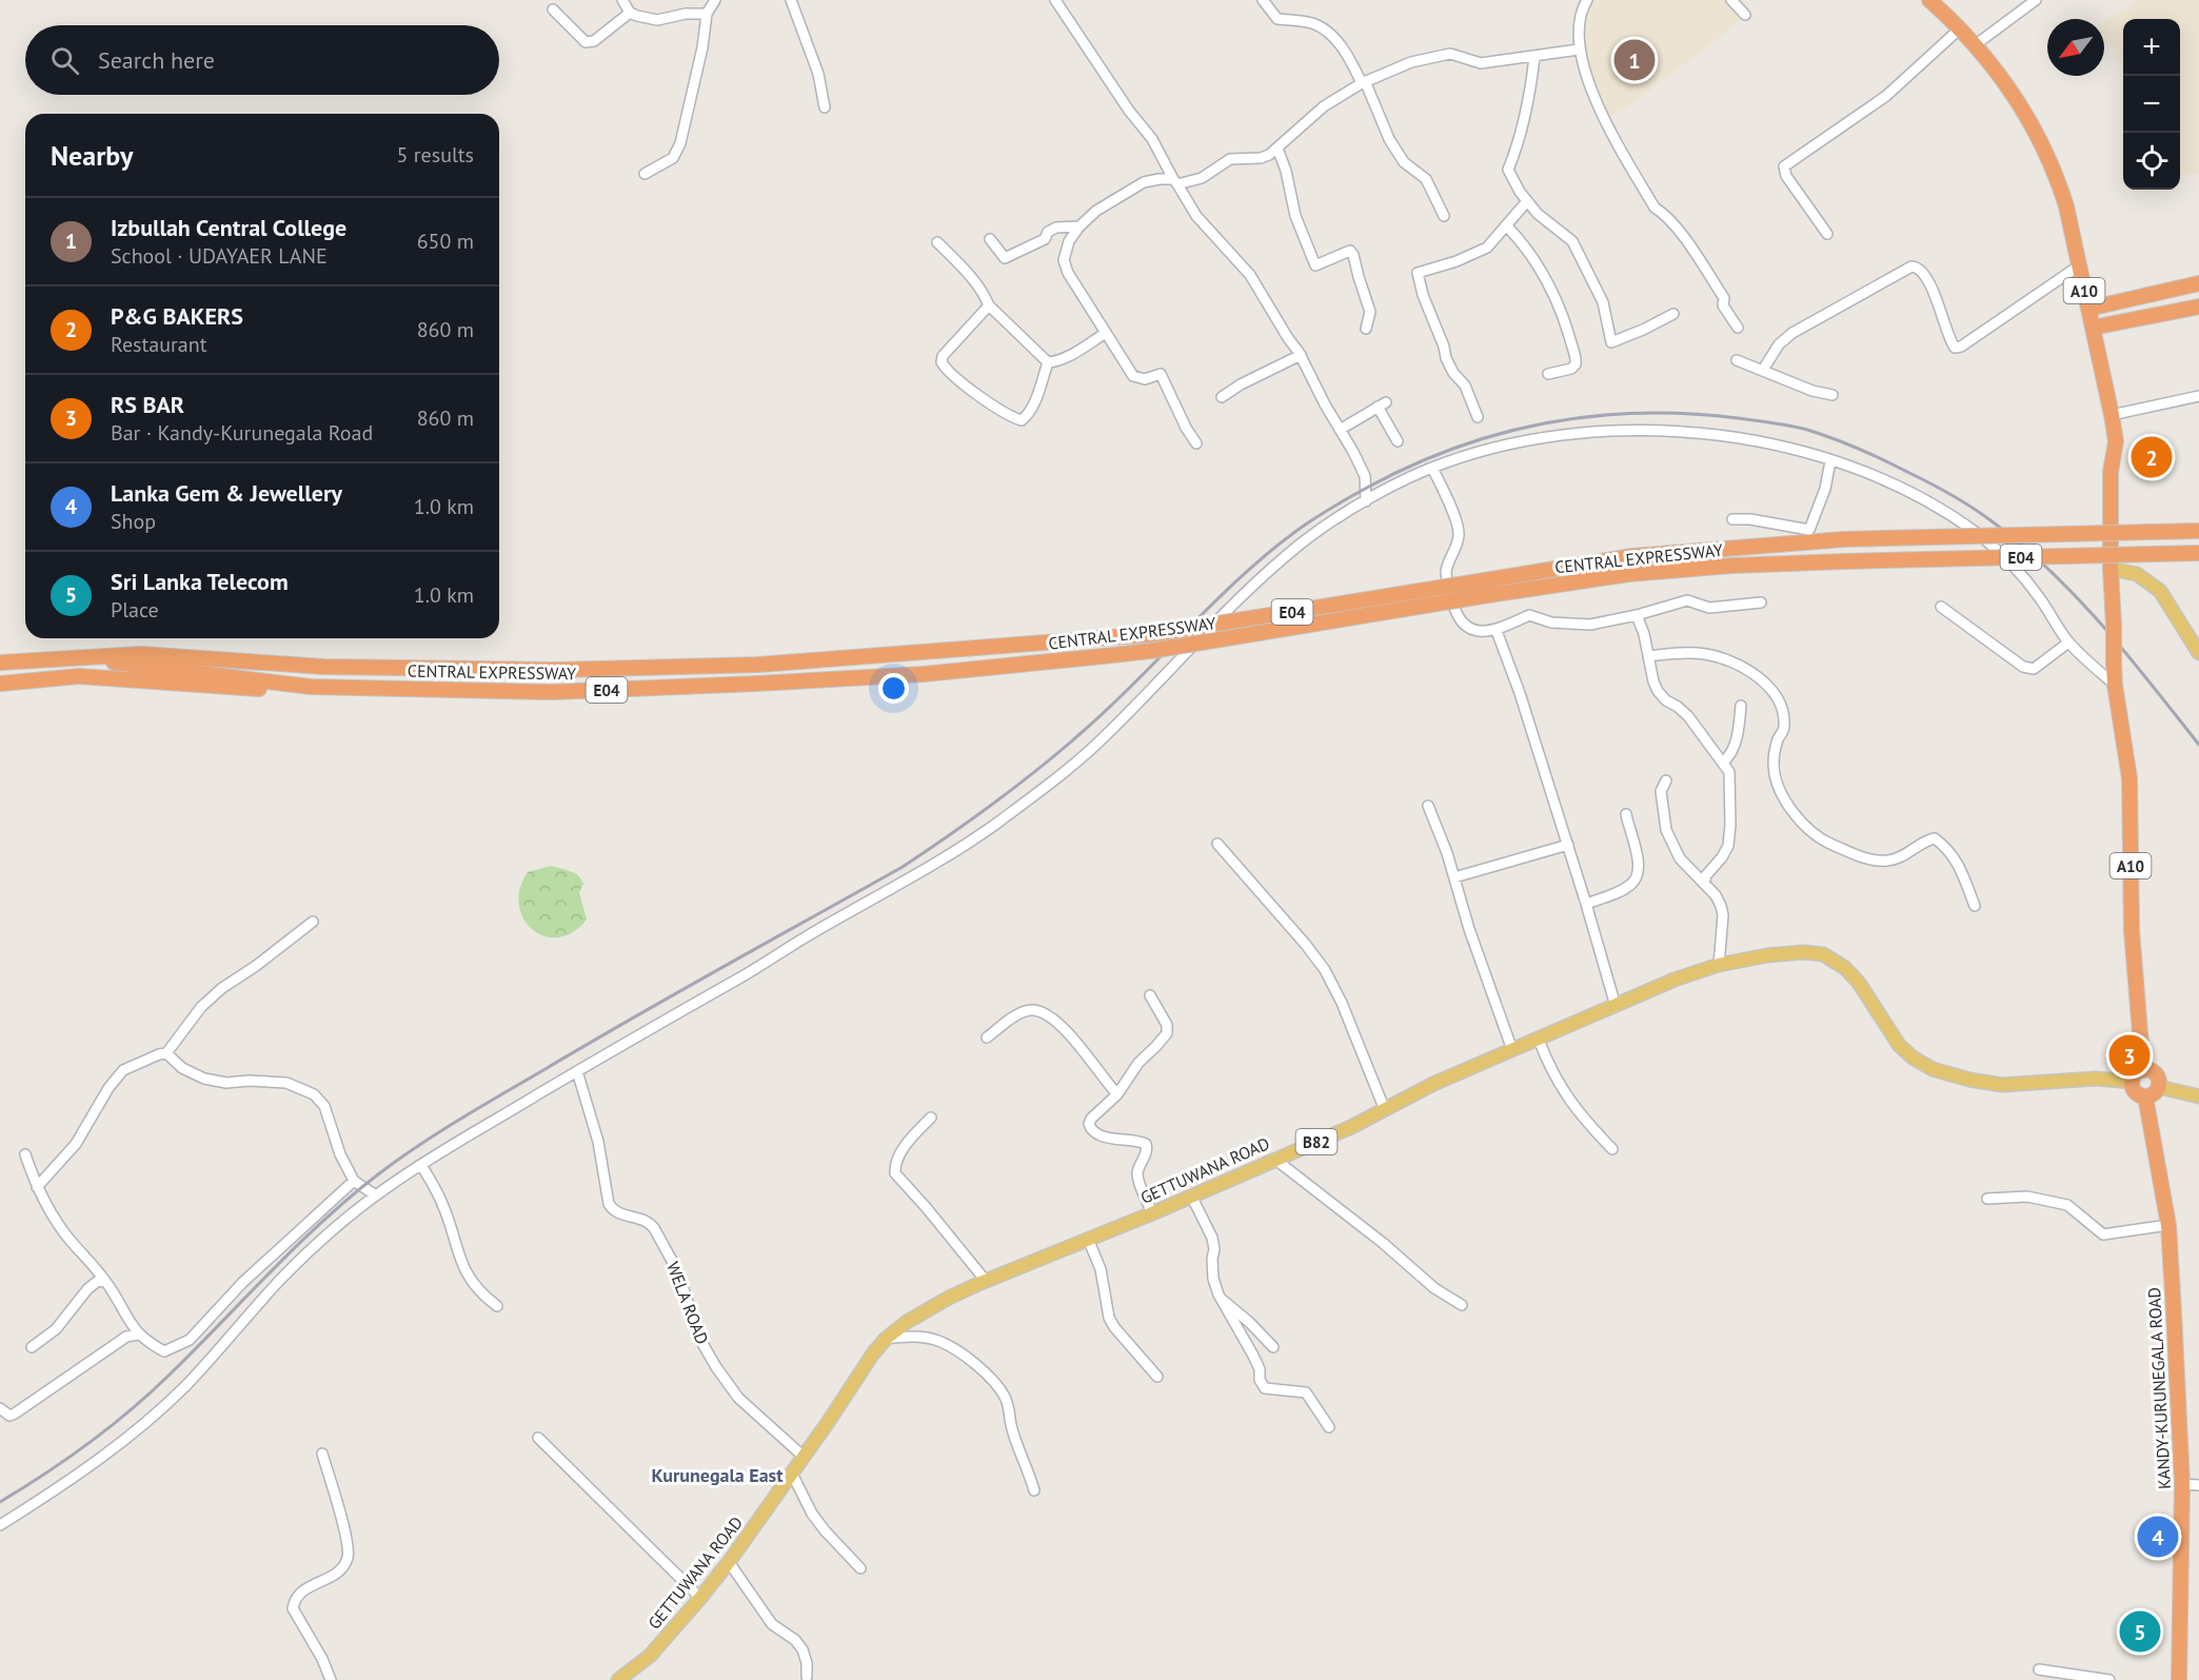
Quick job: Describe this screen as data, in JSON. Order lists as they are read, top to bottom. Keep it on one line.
{"streets":{"highway":["A10","E04","CENTRAL EXPRESSWAY","KANDY-KURUNEGALA ROAD"],"main road":["B82","GETTUWANA ROAD"],"street":["WELA ROAD"]},"crossings":[["A10","GETTUWANA ROAD"],["A10","KANDY-KURUNEGALA ROAD"],["GETTUWANA ROAD","WELA ROAD"],["GETTUWANA ROAD","KANDY-KURUNEGALA ROAD"]],"districts":["Kurunegala East"],"north":"bottom left","page":{"map_buttons":["+","−"],"search":"Search here","pins":["1","2","3","4","5"],"heading":["Nearby","5 results"],"list":[{"mark":"1","name":"Izbullah Central College","note":"School · UDAYAER LANE","value":"650 m"},{"mark":"2","name":"P&G BAKERS","note":"Restaurant","value":"860 m"},{"mark":"3","name":"RS BAR","note":"Bar · Kandy-Kurunegala Road","value":"860 m"},{"mark":"4","name":"Lanka Gem & Jewellery","note":"Shop","value":"1.0 km"},{"mark":"5","name":"Sri Lanka Telecom","note":"Place","value":"1.0 km"}]}}
